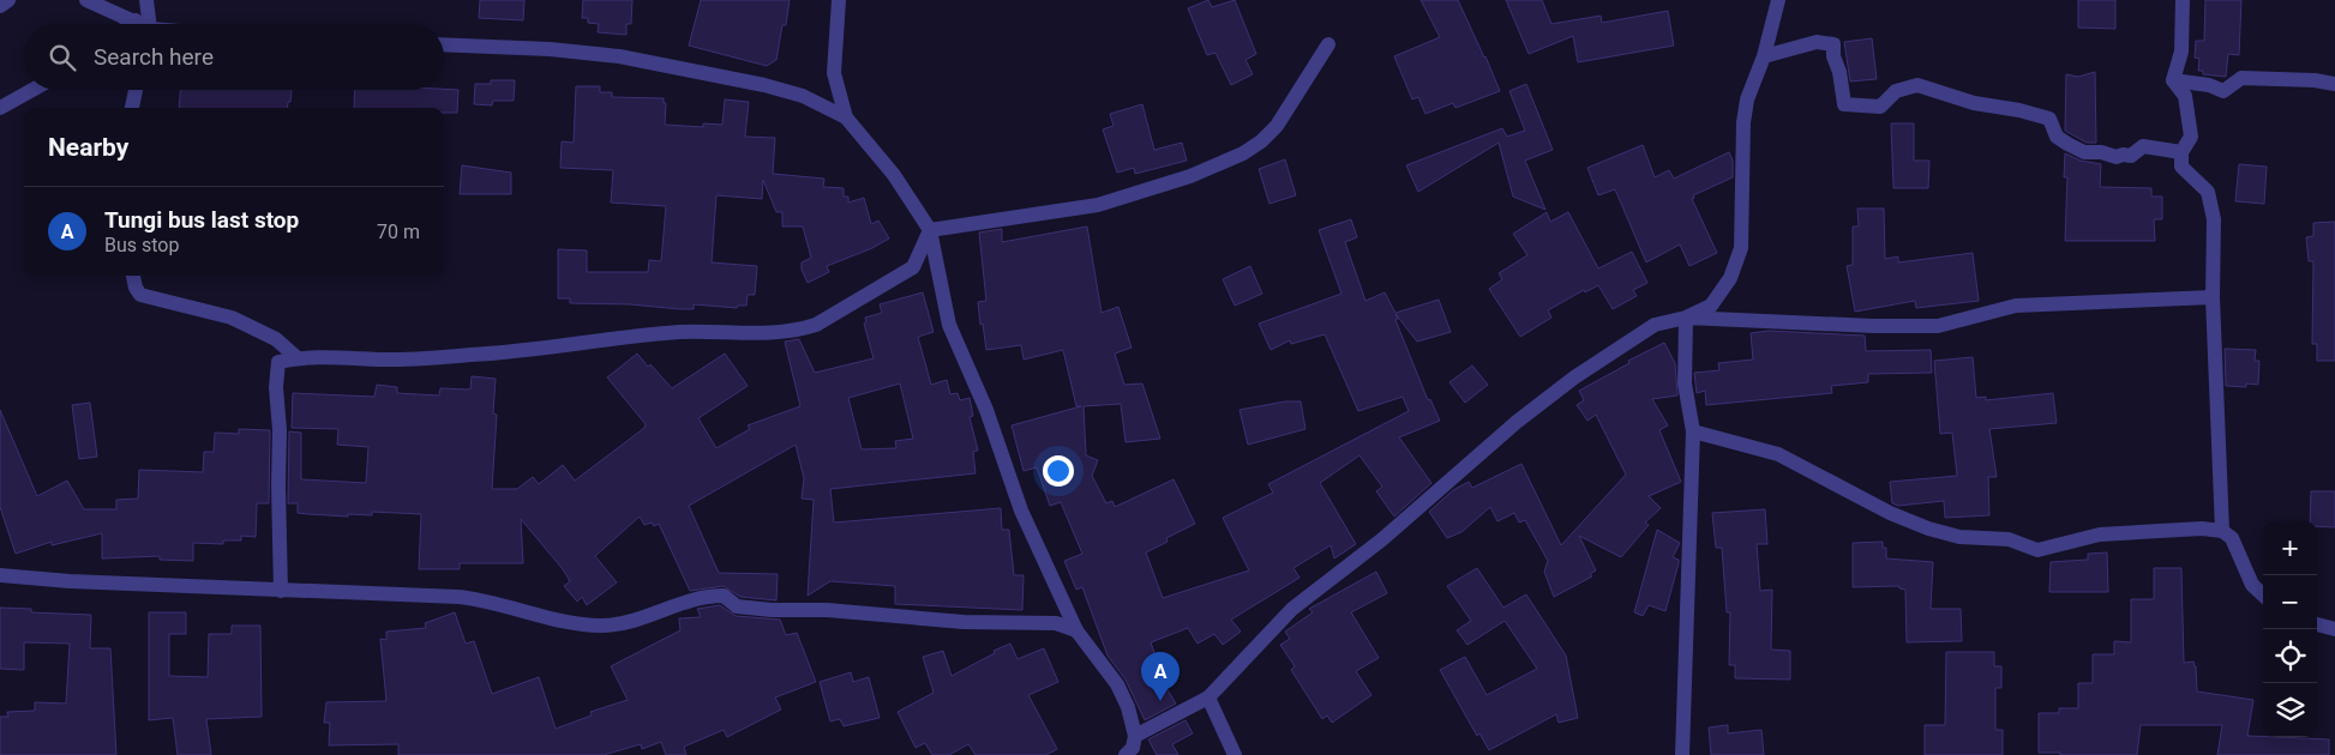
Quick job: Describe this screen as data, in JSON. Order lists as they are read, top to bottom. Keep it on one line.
{"page":{"search":"Search here","heading":"Nearby","list":[{"mark":"A","name":"Tungi bus last stop","note":"Bus stop","value":"70 m"}],"map_buttons":["+","−"],"pins":"A"}}
